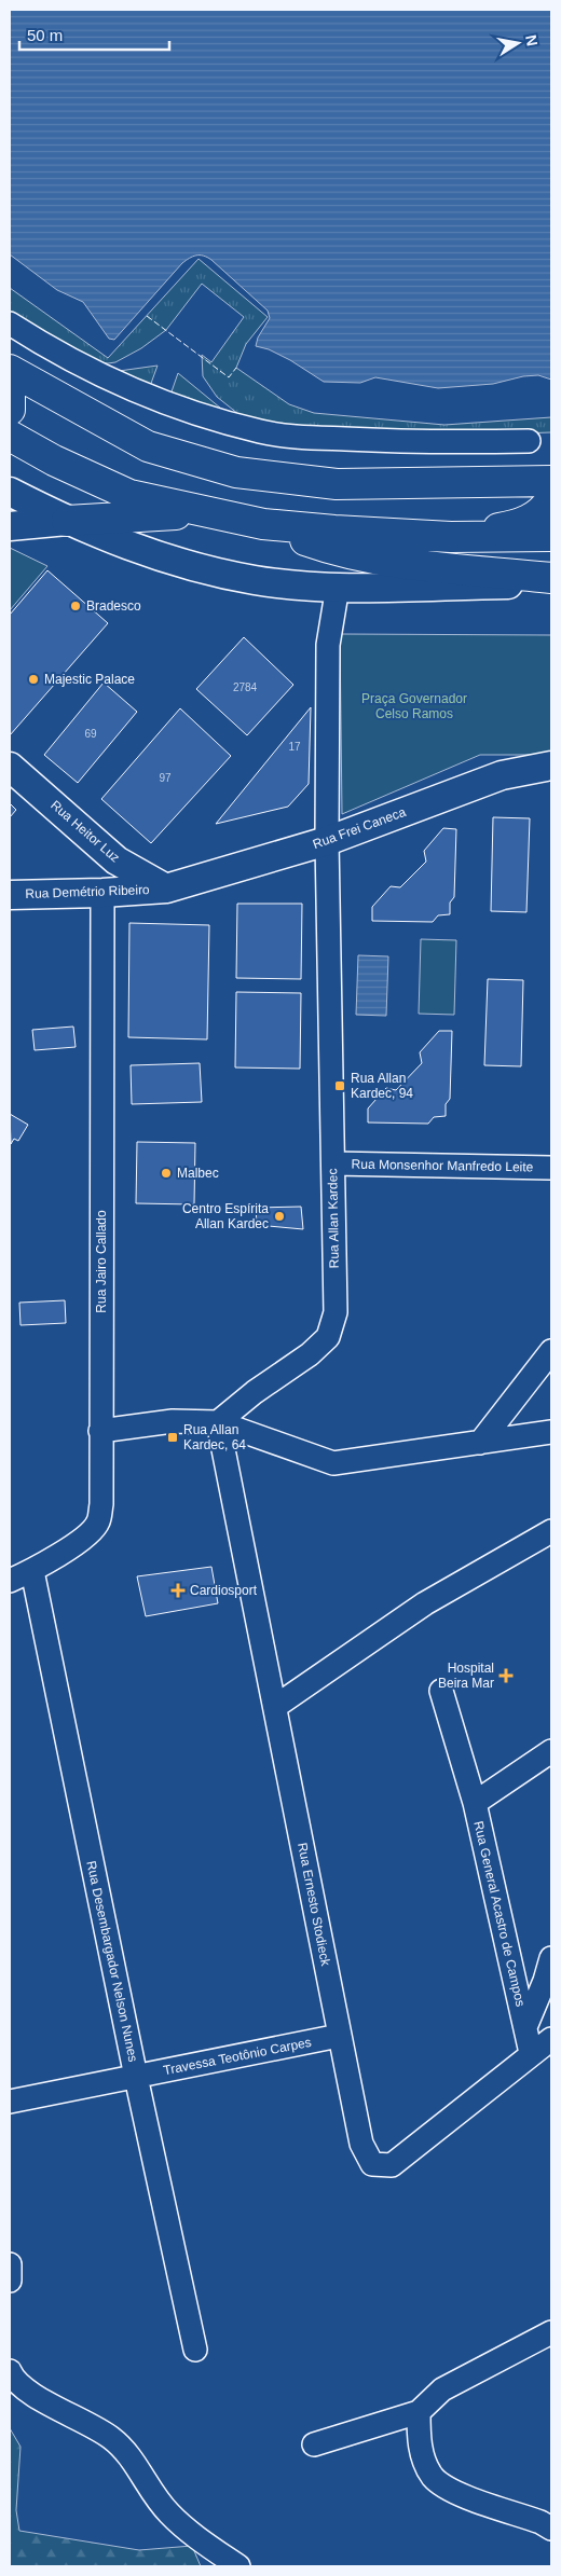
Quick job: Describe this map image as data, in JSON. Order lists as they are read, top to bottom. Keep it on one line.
{"streets":{"main road":["Rua Frei Caneca","Rua Heitor Luz","Rua Demétrio Ribeiro"],"street":["Rua Monsenhor Manfredo Leite","Rua Allan Kardec","Rua Jairo Callado","Rua Ernesto Stodieck","Rua General Acastro de Campos","Rua Desembargador Nelson Nunes","Travessa Teotônio Carpes"]},"crossings":[["Rua Frei Caneca","Rua Heitor Luz"],["Rua Frei Caneca","Rua Demétrio Ribeiro"],["Rua Frei Caneca","Rua Allan Kardec"],["Rua Heitor Luz","Rua Demétrio Ribeiro"],["Rua Demétrio Ribeiro","Rua Jairo Callado"],["Rua Monsenhor Manfredo Leite","Rua Allan Kardec"],["Rua Allan Kardec","Rua Ernesto Stodieck"],["Rua Jairo Callado","Rua Desembargador Nelson Nunes"],["Rua Ernesto Stodieck","Rua General Acastro de Campos"],["Rua Ernesto Stodieck","Travessa Teotônio Carpes"],["Rua Desembargador Nelson Nunes","Travessa Teotônio Carpes"]],"parks":["Praça Governador Celso Ramos"],"places":{"other":["Bradesco","Majestic Palace","Malbec","Centro Espírita Allan Kardec"],"transit":["Rua Allan Kardec, 94","Rua Allan Kardec, 64"],"health":["Cardiosport","Hospital Beira Mar"]},"house_numbers":["2784","69","17","97"],"scale_bar":"50 m","north":"right"}
